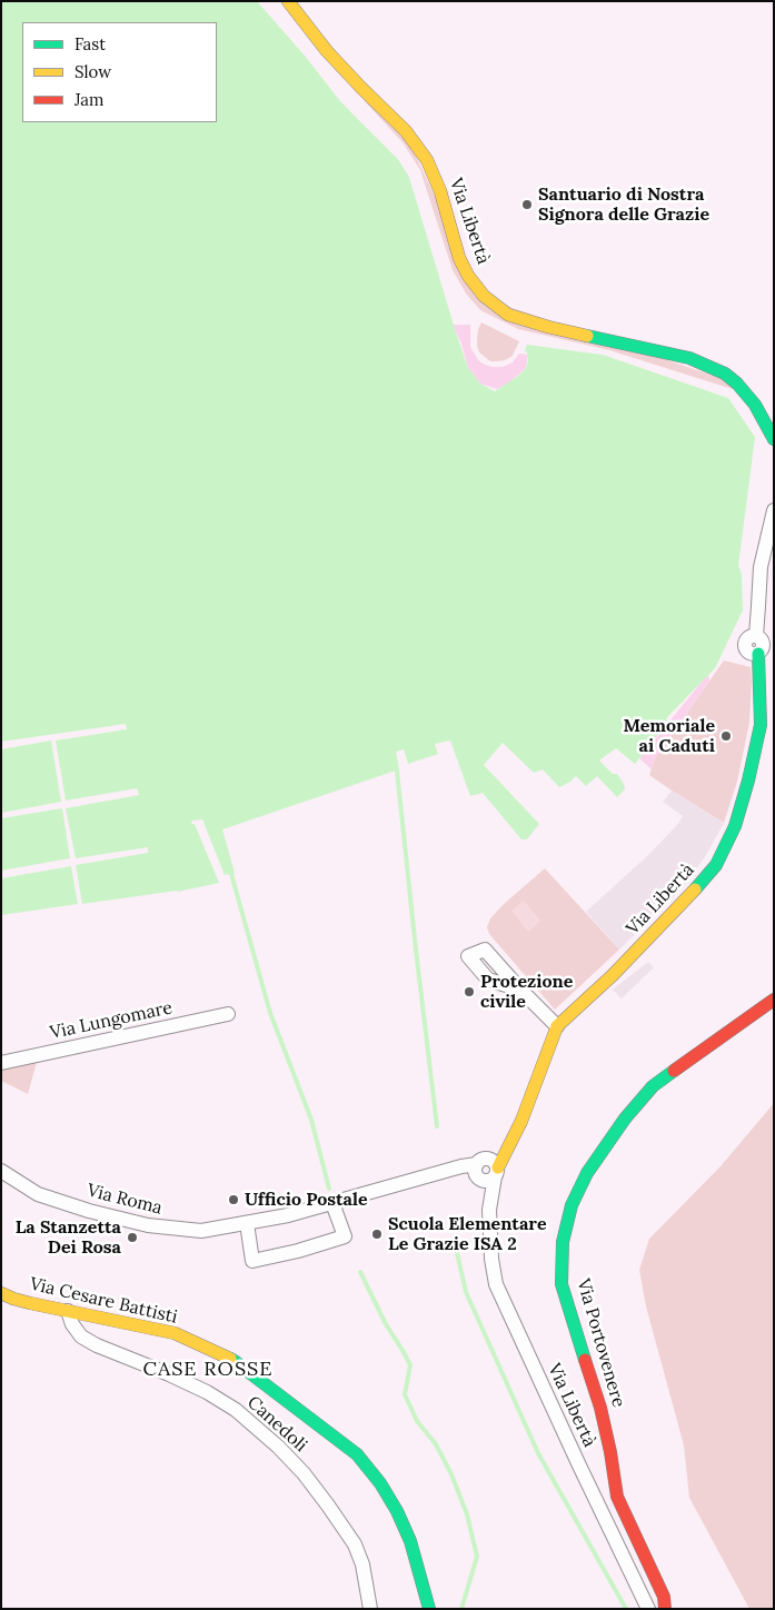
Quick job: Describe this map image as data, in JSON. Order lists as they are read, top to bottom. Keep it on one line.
{"streets":{"main road":["Via Libertà","Via Cesare Battisti","Via Portovenere"],"street":["Via Lungomare","Via Roma","Canedoli"]},"crossings":[["Via Libertà","Via Roma"],["Via Cesare Battisti","Canedoli"]],"districts":["CASE ROSSE"],"places":["Santuario di Nostra Signora delle Grazie","Memoriale ai Caduti","Protezione civile","Ufficio Postale","Scuola Elementare Le Grazie ISA 2","La Stanzetta Dei Rosa"],"legend":["Fast","Slow","Jam"]}
